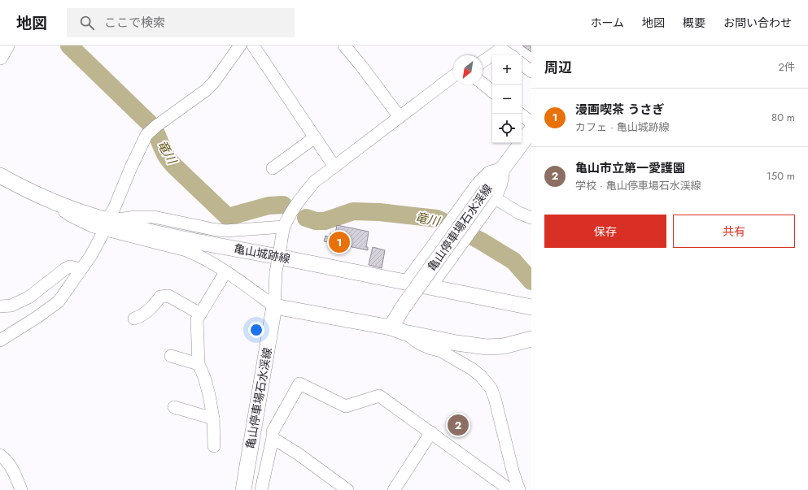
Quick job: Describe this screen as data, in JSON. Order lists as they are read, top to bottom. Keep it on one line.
{"streets":{"main road":["亀山停車場石水渓線","亀山城跡線"]},"water":["竜川"],"north":"bottom left","page":{"header":"地図","search":"ここで検索","nav":["ホーム","地図","概要","お問い合わせ"],"heading":["周辺","2件"],"map_buttons":["+","−"],"list":[{"mark":"1","name":"漫画喫茶 うさぎ","note":"カフェ · 亀山城跡線","value":"80 m"},{"mark":"2","name":"亀山市立第一愛護園","note":"学校 · 亀山停車場石水渓線","value":"150 m"}],"buttons":["保存","共有"],"pins":["1","2"]}}
